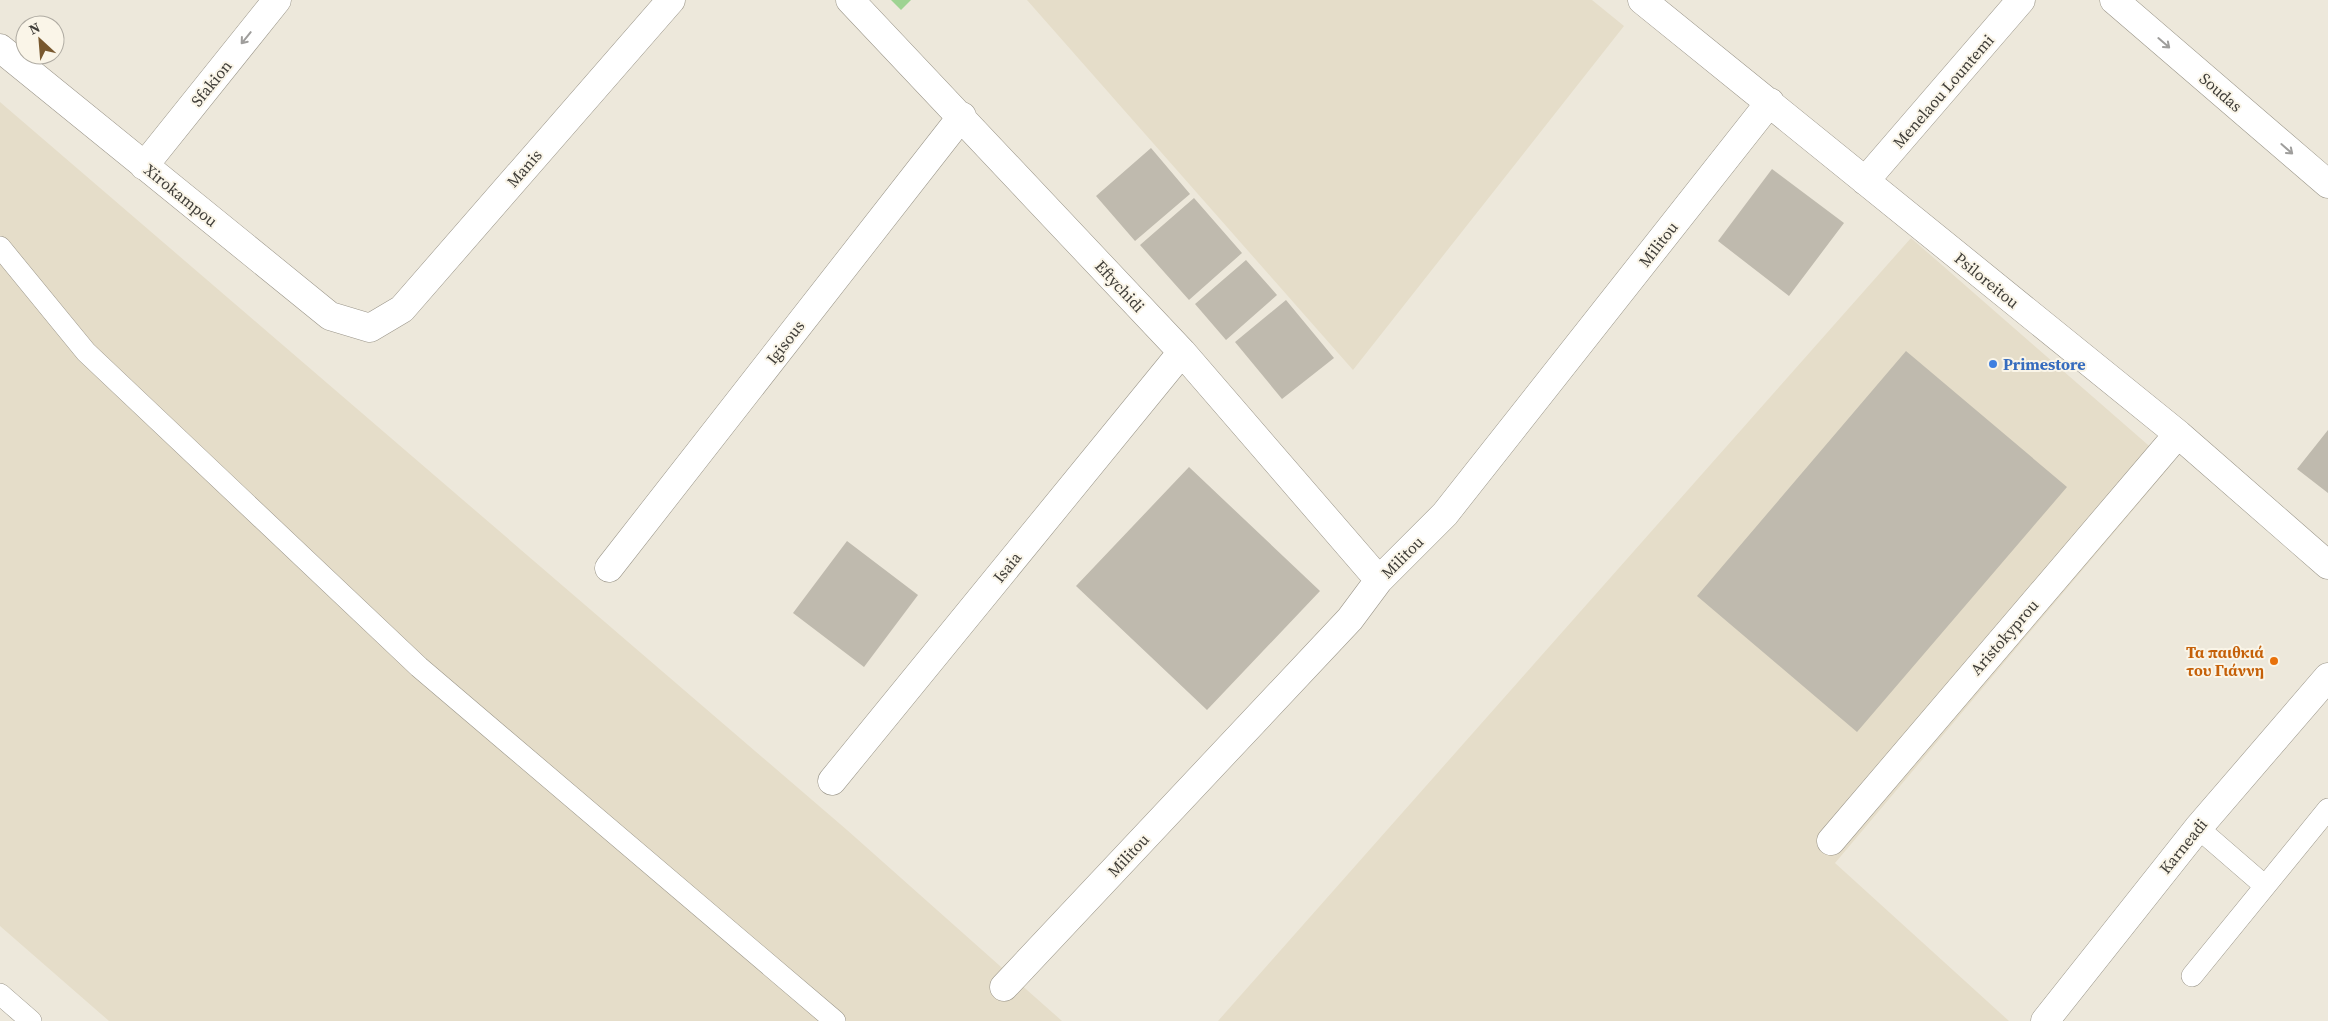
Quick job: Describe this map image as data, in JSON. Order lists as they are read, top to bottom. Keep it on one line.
{"streets":{"street":["Sfakion","Menelaou Lountemi","Soudas","Manis","Xirokampou","Militou","Psiloreitou","Eftychidi","Igisous","Isaia","Aristokyprou","Karneadi"]},"crossings":[["Sfakion","Xirokampou"],["Menelaou Lountemi","Psiloreitou"],["Manis","Xirokampou"],["Militou","Psiloreitou"],["Militou","Eftychidi"],["Psiloreitou","Aristokyprou"],["Eftychidi","Igisous"],["Eftychidi","Isaia"]],"one_way":["Sfakion","Soudas"],"places":["Primestore","Τα παιθκιά του Γιάννη"],"north":"top left"}
